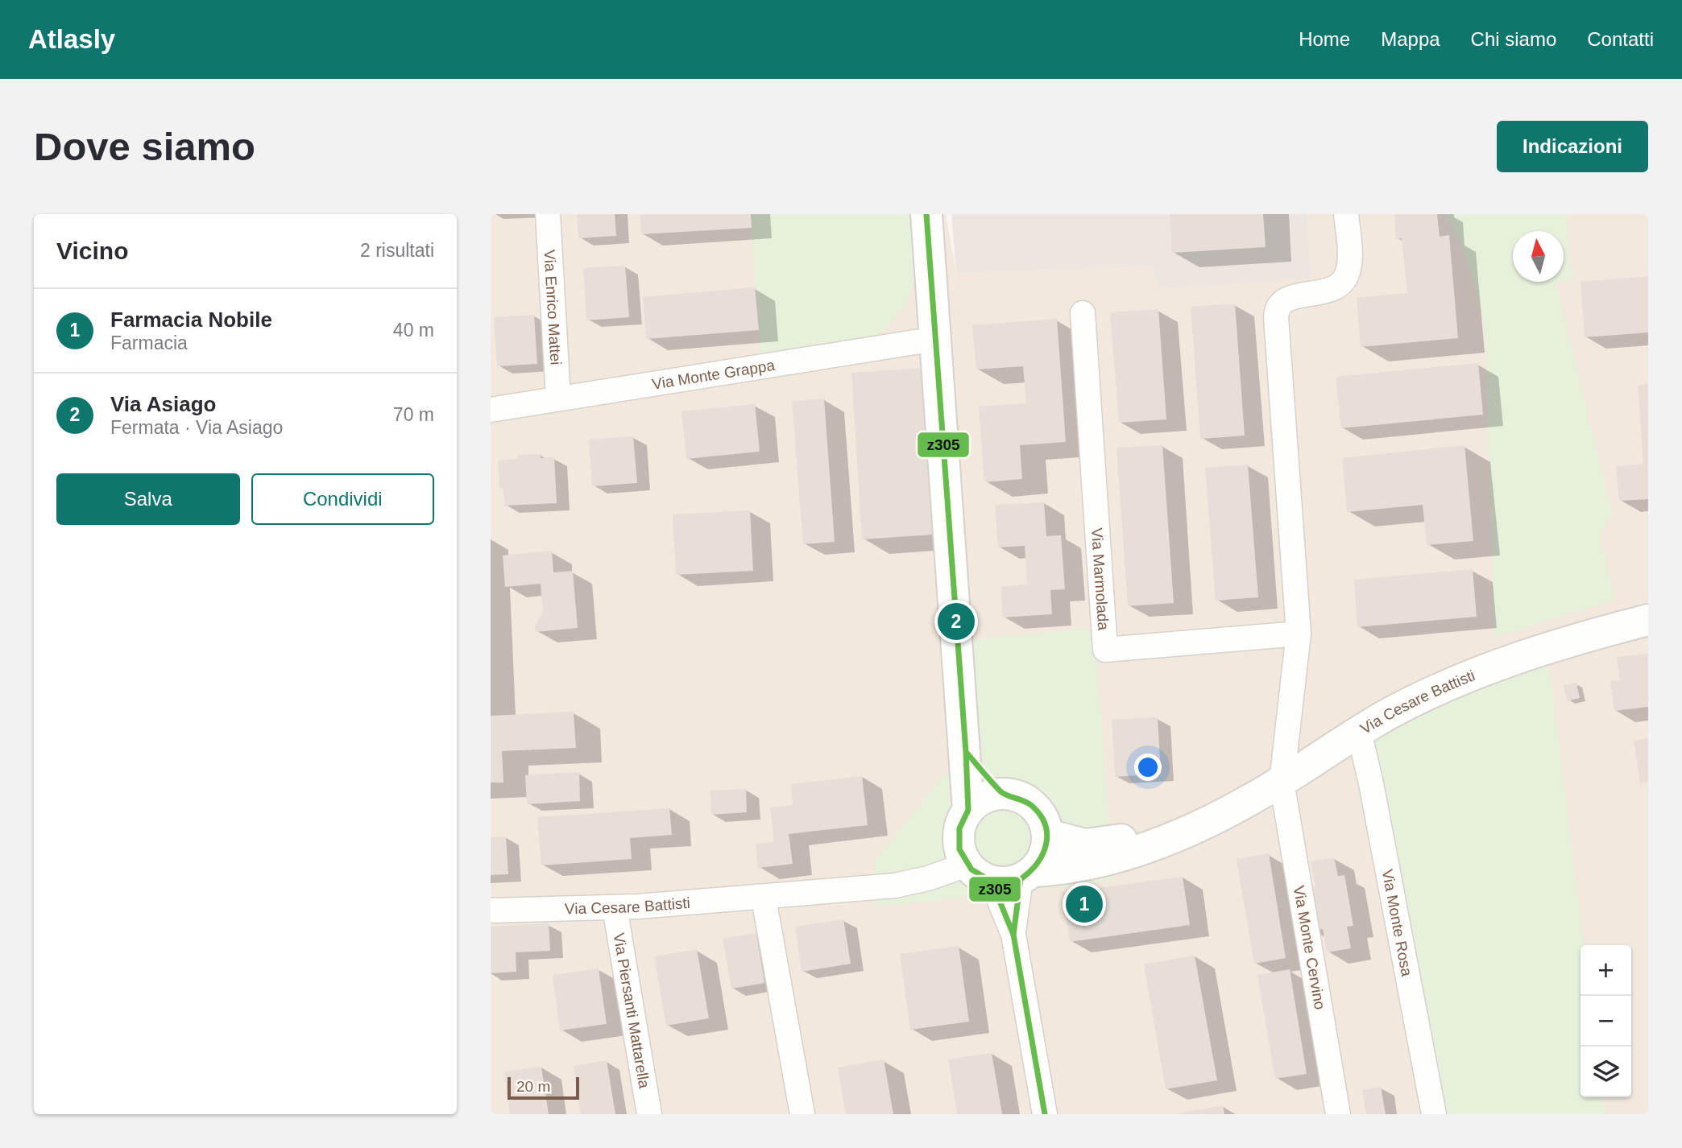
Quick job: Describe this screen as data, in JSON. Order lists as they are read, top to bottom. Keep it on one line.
{"streets":{"street":["Via Enrico Mattei","Via Monte Grappa","Via Marmolada","Via Cesare Battisti","Via Monte Rosa","Via Monte Cervino","Via Piersanti Mattarella"]},"crossings":[["Via Enrico Mattei","Via Monte Grappa"],["Via Cesare Battisti","Via Monte Rosa"],["Via Cesare Battisti","Via Monte Cervino"],["Via Cesare Battisti","Via Piersanti Mattarella"]],"lines":["transit line z305"],"scale_bar":"20 m","north":"top","page":{"header":"Atlasly","nav":["Home","Mappa","Chi siamo","Contatti"],"buttons":["Indicazioni",["Salva","Condividi"]],"title":"Dove siamo","heading":["Vicino","2 risultati"],"list":[{"mark":"1","name":"Farmacia Nobile","note":"Farmacia","value":"40 m"},{"mark":"2","name":"Via Asiago","note":"Fermata · Via Asiago","value":"70 m"}],"pins":["2","1"],"map_buttons":["+","−"],"scale":"20 m"}}
